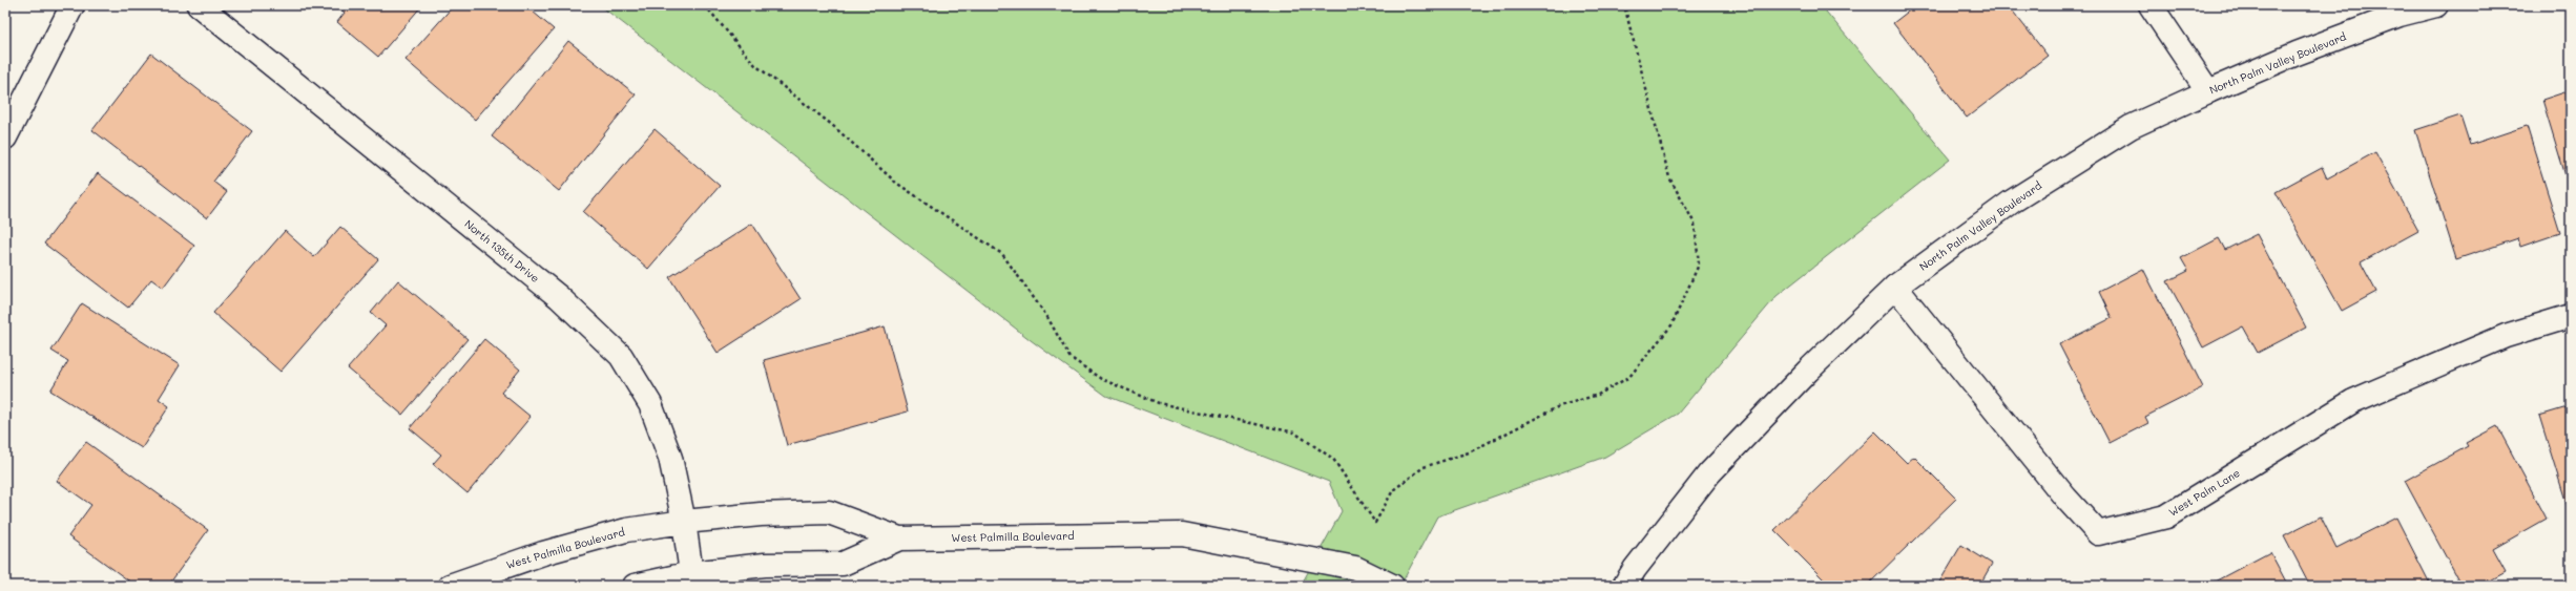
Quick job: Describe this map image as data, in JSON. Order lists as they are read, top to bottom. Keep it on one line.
{"streets":{"street":["North Palm Valley Boulevard","North 135th Drive","West Palm Lane","West Palmilla Boulevard"]},"crossings":[["North Palm Valley Boulevard","West Palm Lane"],["North 135th Drive","West Palmilla Boulevard"]]}
